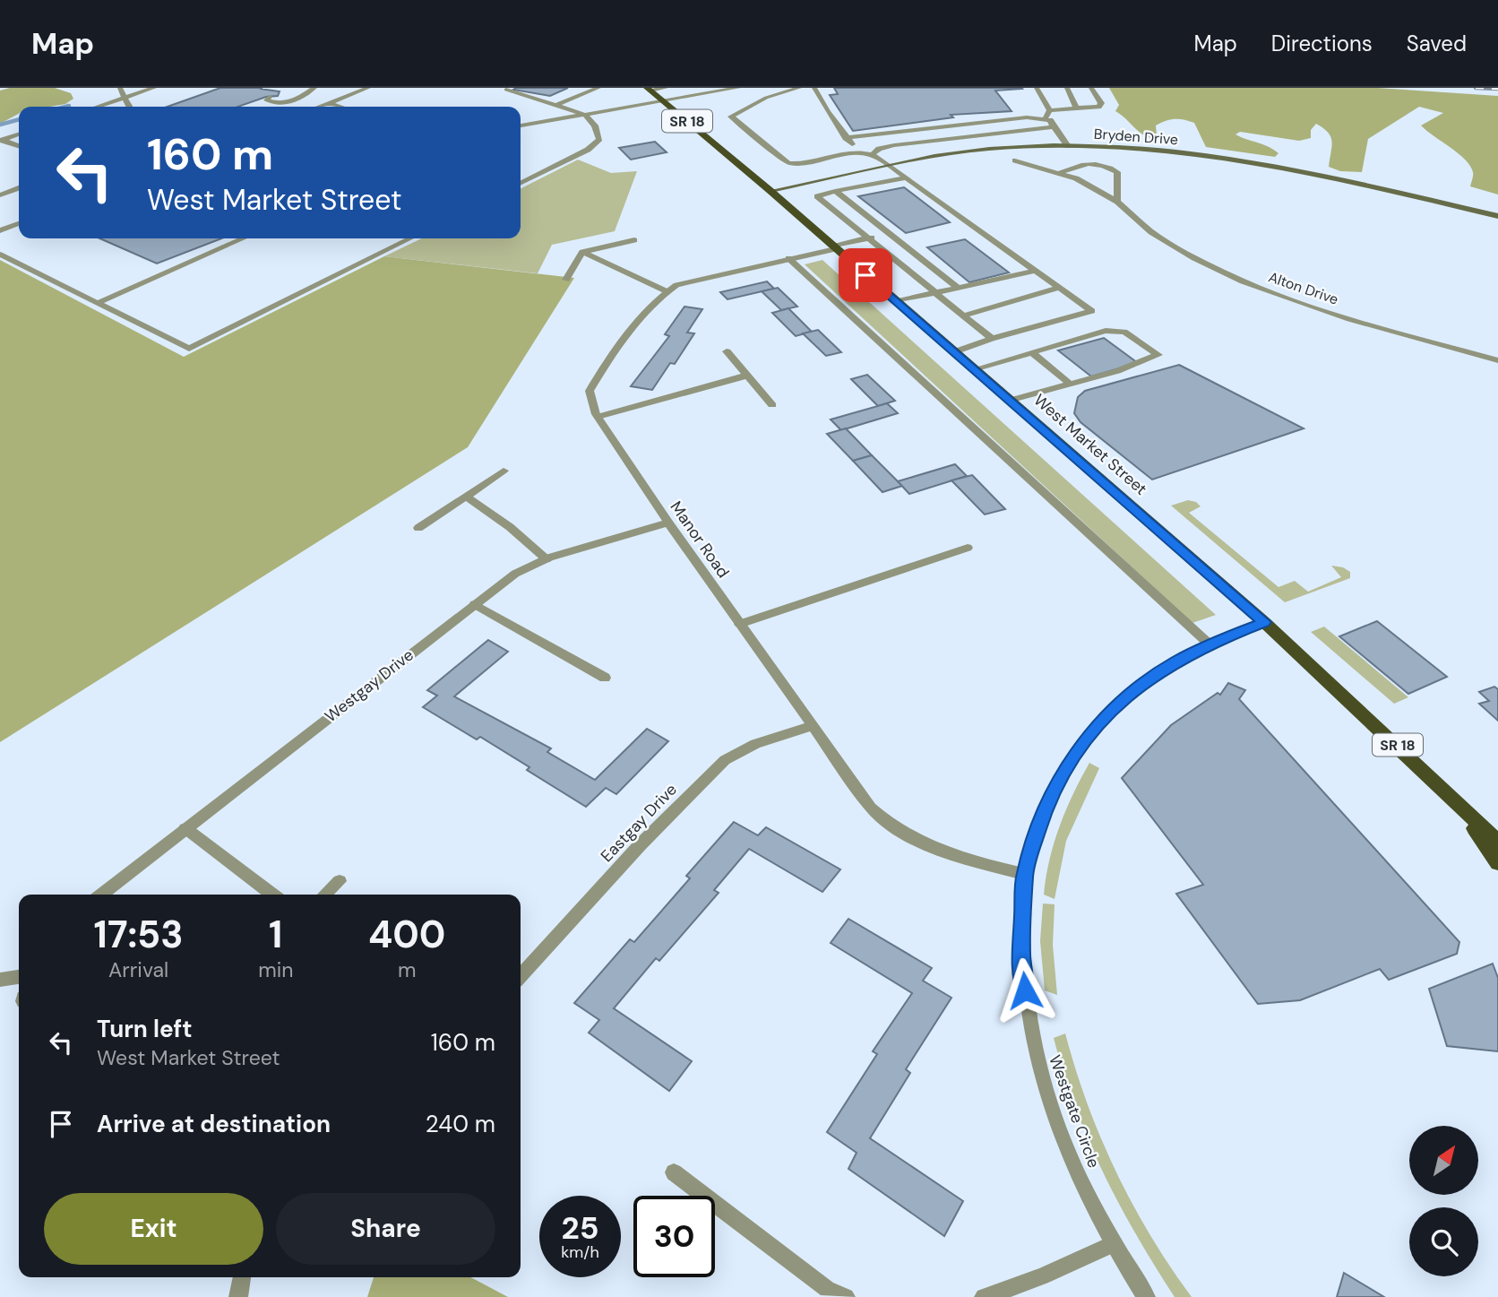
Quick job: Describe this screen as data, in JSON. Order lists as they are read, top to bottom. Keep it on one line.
{"streets":{"main road":["SR 18","West Market Street"],"street":["Bryden Drive","Alton Drive","Manor Road","Westgay Drive","Eastgay Drive","Westgate Circle"]},"crossings":[["Bryden Drive","West Market Street"],["West Market Street","Manor Road"],["West Market Street","Westgate Circle"],["Manor Road","Westgay Drive"],["Manor Road","Eastgay Drive"],["Manor Road","Westgate Circle"]],"north":"top right","page":{"header":"Map","nav":["Map","Directions","Saved"],"turn":["160 m","West Market Street"],"eta":["17:53","Arrival","1","min","400","m"],"list":[{"name":"Turn left","note":"West Market Street","value":"160 m"},{"name":"Arrive at destination","value":"240 m"}],"buttons":["Exit","Share"],"speed":"25 km/h","limit":"30"}}
